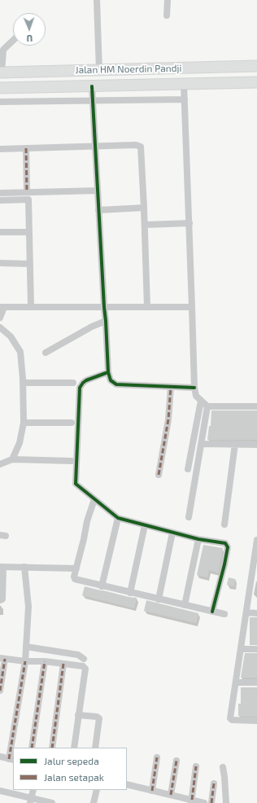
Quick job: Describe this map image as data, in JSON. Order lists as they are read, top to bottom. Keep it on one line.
{"streets":{"main road":["Jalan HM Noerdin Pandji"]},"legend":["Jalur sepeda","Jalan setapak"],"north":"bottom"}
